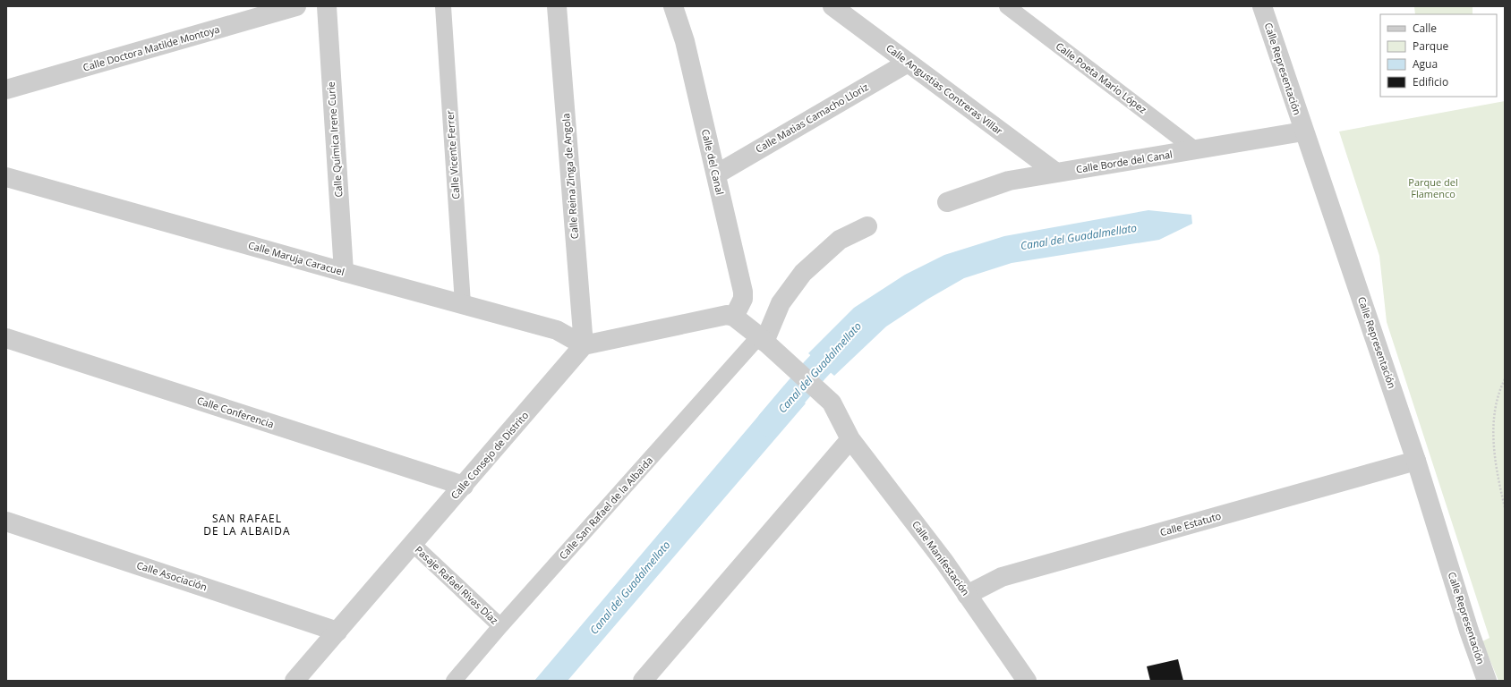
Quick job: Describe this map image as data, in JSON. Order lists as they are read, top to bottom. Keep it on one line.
{"streets":{"street":["Calle Doctora Matilde Montoya","Calle Representación","Calle Poeta Mario López","Calle Angustias Contreras Villar","Calle Matias Camacho Lloriz","Calle Química Irene Curie","Calle Vicente Ferrer","Calle del Canal","Calle Borde del Canal","Calle Reina Zinga de Angola","Calle Maruja Caracuel","Calle Conferencia","Calle Consejo de Distrito","Calle San Rafael de la Albaida","Calle Estatuto","Calle Manifestación","Calle Asociación","Pasaje Rafael Rivas Díaz"]},"crossings":[["Calle Representación","Calle Borde del Canal"],["Calle Representación","Calle Estatuto"],["Calle Poeta Mario López","Calle Borde del Canal"],["Calle Angustias Contreras Villar","Calle Matias Camacho Lloriz"],["Calle Angustias Contreras Villar","Calle Borde del Canal"],["Calle Matias Camacho Lloriz","Calle del Canal"],["Calle Química Irene Curie","Calle Maruja Caracuel"],["Calle Vicente Ferrer","Calle Maruja Caracuel"],["Calle Reina Zinga de Angola","Calle Maruja Caracuel"],["Calle Reina Zinga de Angola","Calle Consejo de Distrito"],["Calle Maruja Caracuel","Calle Consejo de Distrito"],["Calle Conferencia","Calle Consejo de Distrito"],["Calle Consejo de Distrito","Calle Asociación"],["Calle Consejo de Distrito","Pasaje Rafael Rivas Díaz"],["Calle San Rafael de la Albaida","Pasaje Rafael Rivas Díaz"],["Calle Estatuto","Calle Manifestación"]],"districts":["SAN RAFAEL DE LA ALBAIDA"],"water":["Canal del Guadalmellato"],"parks":["Parque del Flamenco"],"legend":["Calle","Parque","Agua","Edificio"]}
